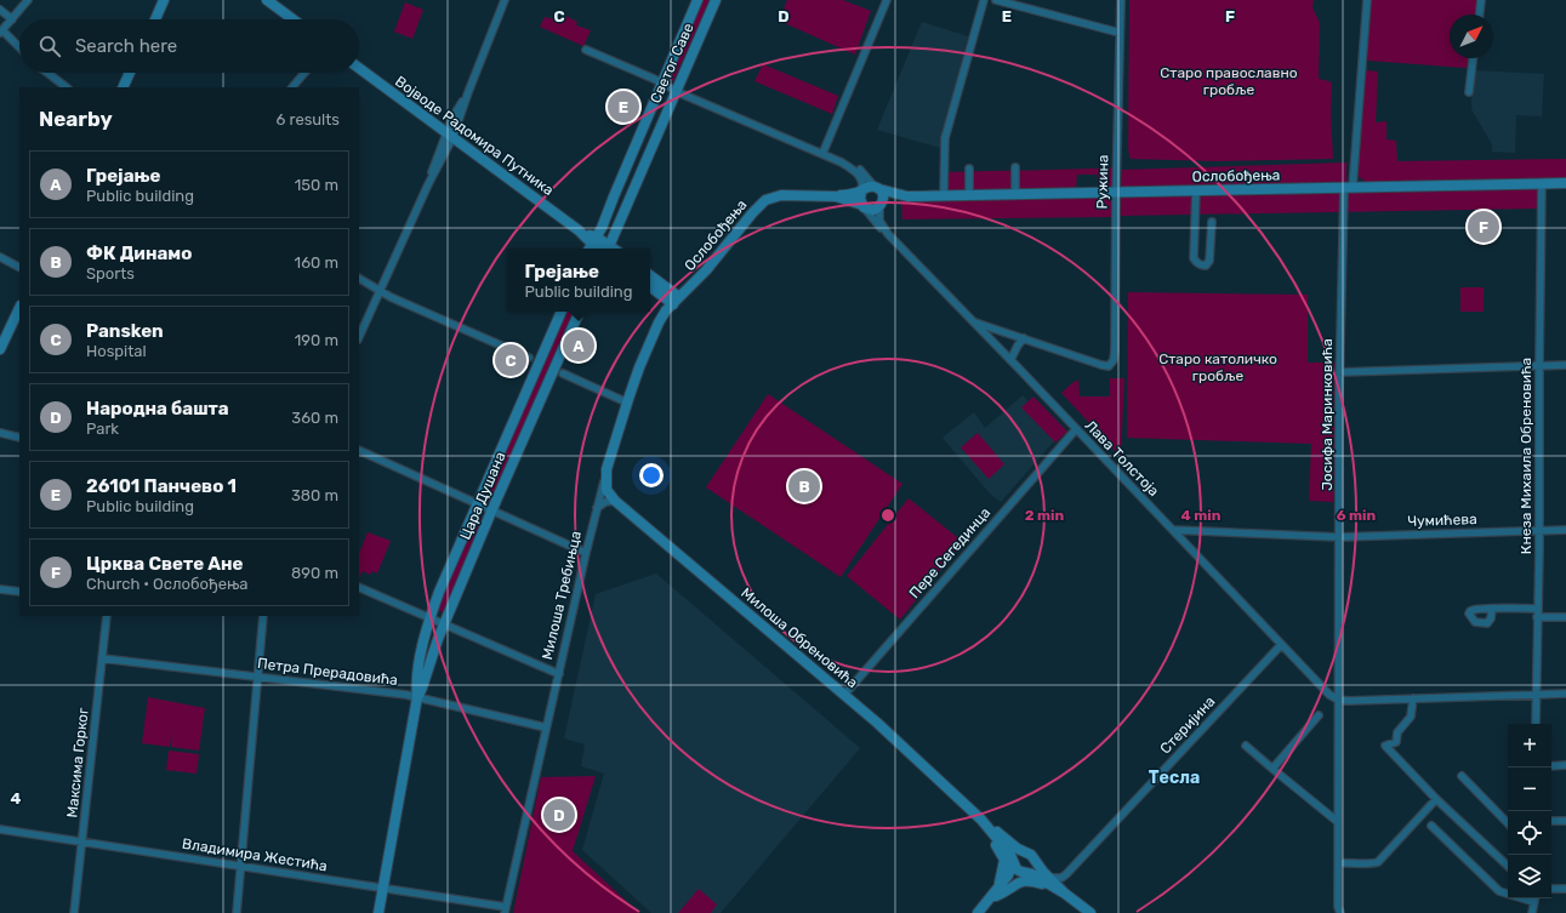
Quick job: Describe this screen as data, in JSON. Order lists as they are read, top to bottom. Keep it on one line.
{"streets":{"street":["Светог Саве","Војводе Радомира Путника","Ослобођења","Ружина","Јосифа Маринковића","Кнеза Михаила Обреновића","Лава Толстоја","Цара Душана","Чумићева","Пере Сегединца","Милоша Требињца","Милоша Обреновића","Петра Прерадовића","Стеријина","Максима Горког","Владимира Жестића"]},"crossings":[["Светог Саве","Војводе Радомира Путника"],["Ослобођења","Ружина"],["Ослобођења","Јосифа Маринковића"],["Ослобођења","Кнеза Михаила Обреновића"],["Ослобођења","Лава Толстоја"],["Ослобођења","Милоша Требињца"],["Јосифа Маринковића","Лава Толстоја"],["Јосифа Маринковића","Чумићева"],["Кнеза Михаила Обреновића","Чумићева"],["Лава Толстоја","Чумићева"],["Лава Толстоја","Пере Сегединца"],["Лава Толстоја","Стеријина"],["Цара Душана","Петра Прерадовића"],["Цара Душана","Владимира Жестића"],["Пере Сегединца","Милоша Обреновића"],["Милоша Требињца","Милоша Обреновића"],["Милоша Требињца","Петра Прерадовића"],["Милоша Требињца","Владимира Жестића"],["Петра Прерадовића","Максима Горког"],["Максима Горког","Владимира Жестића"]],"districts":["Тесла"],"parks":["Старо православно гробље","Старо католичко гробље"],"north":"top right","page":{"search":"Search here","heading":["Nearby","6 results"],"pins":["E","F","A","C","B","D"],"list":[{"mark":"A","name":"Грејање","note":"Public building","value":"150 m"},{"mark":"B","name":"ФК Динамо","note":"Sports","value":"160 m"},{"mark":"C","name":"Pansken","note":"Hospital","value":"190 m"},{"mark":"D","name":"Народна башта","note":"Park","value":"360 m"},{"mark":"E","name":"26101 Панчево 1","note":"Public building","value":"380 m"},{"mark":"F","name":"Црква Свете Ане","note":"Church · Ослобођења","value":"890 m"}],"popup":["Грејање","Public building"],"map_buttons":["+","−"]},"grid":{"columns":["C","D","E","F"],"rows":["4"]},"rings":["2 min","4 min","6 min"]}
